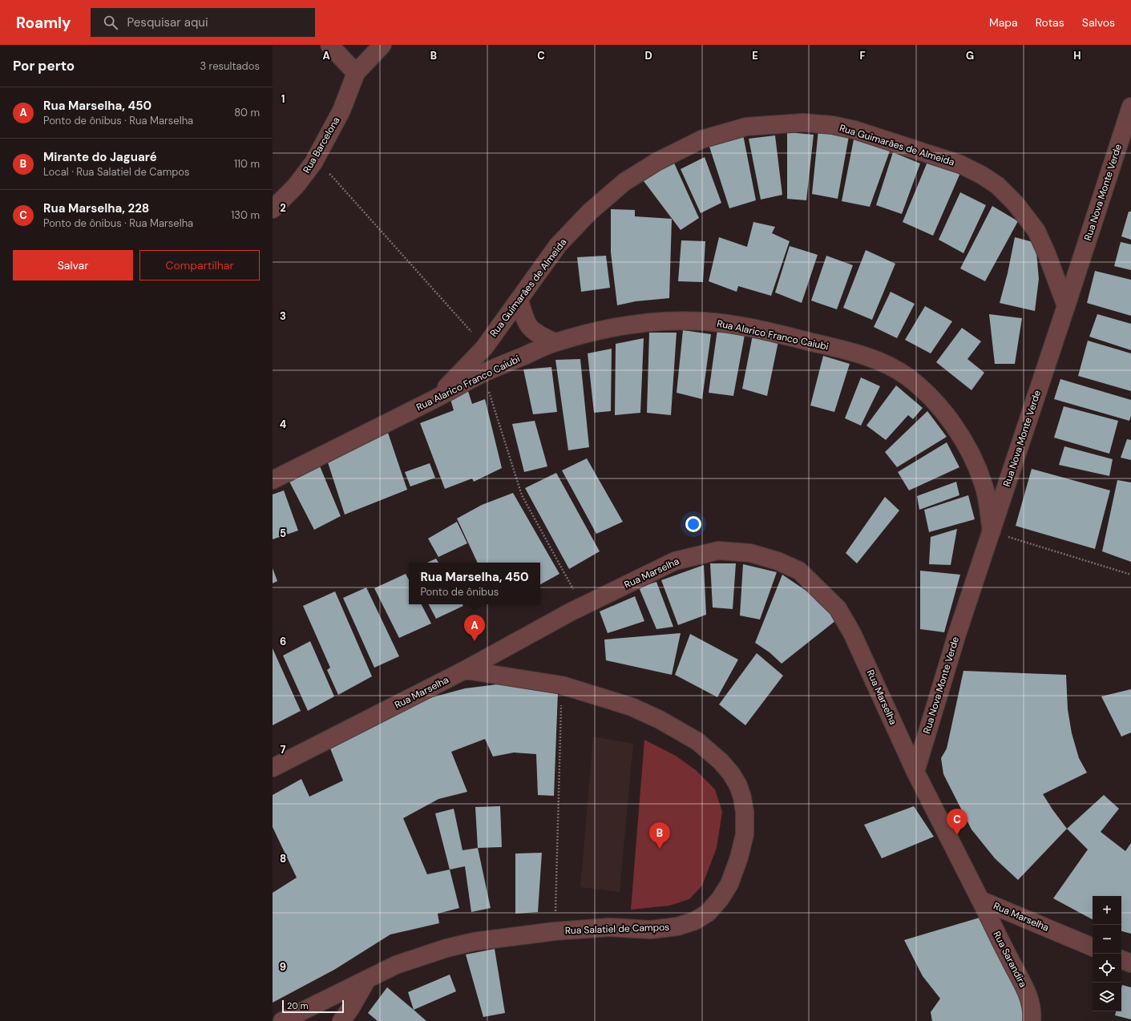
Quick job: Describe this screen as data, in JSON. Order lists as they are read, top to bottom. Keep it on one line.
{"streets":{"street":["Rua Barcelona","Rua Guimarães de Almeida","Rua Nova Monte Verde","Rua Alarico Franco Caiubi","Rua Marselha","Rua Salatiel de Campos","Rua Sarandira"]},"crossings":[["Rua Guimarães de Almeida","Rua Nova Monte Verde"],["Rua Guimarães de Almeida","Rua Alarico Franco Caiubi"],["Rua Nova Monte Verde","Rua Alarico Franco Caiubi"],["Rua Nova Monte Verde","Rua Marselha"],["Rua Marselha","Rua Salatiel de Campos"],["Rua Marselha","Rua Sarandira"]],"scale_bar":"20 m","page":{"header":"Roamly","search":"Pesquisar aqui","nav":["Mapa","Rotas","Salvos"],"heading":["Por perto","3 resultados"],"list":[{"mark":"A","name":"Rua Marselha, 450","note":"Ponto de ônibus · Rua Marselha","value":"80 m"},{"mark":"B","name":"Mirante do Jaguaré","note":"Local · Rua Salatiel de Campos","value":"110 m"},{"mark":"C","name":"Rua Marselha, 228","note":"Ponto de ônibus · Rua Marselha","value":"130 m"}],"buttons":["Salvar","Compartilhar"],"popup":["Rua Marselha, 450","Ponto de ônibus"],"pins":["A","C","B"],"map_buttons":["+","−"],"scale":"20 m"},"grid":{"columns":["A","B","C","D","E","F","G","H"],"rows":["1","2","3","4","5","6","7","8","9"]}}
